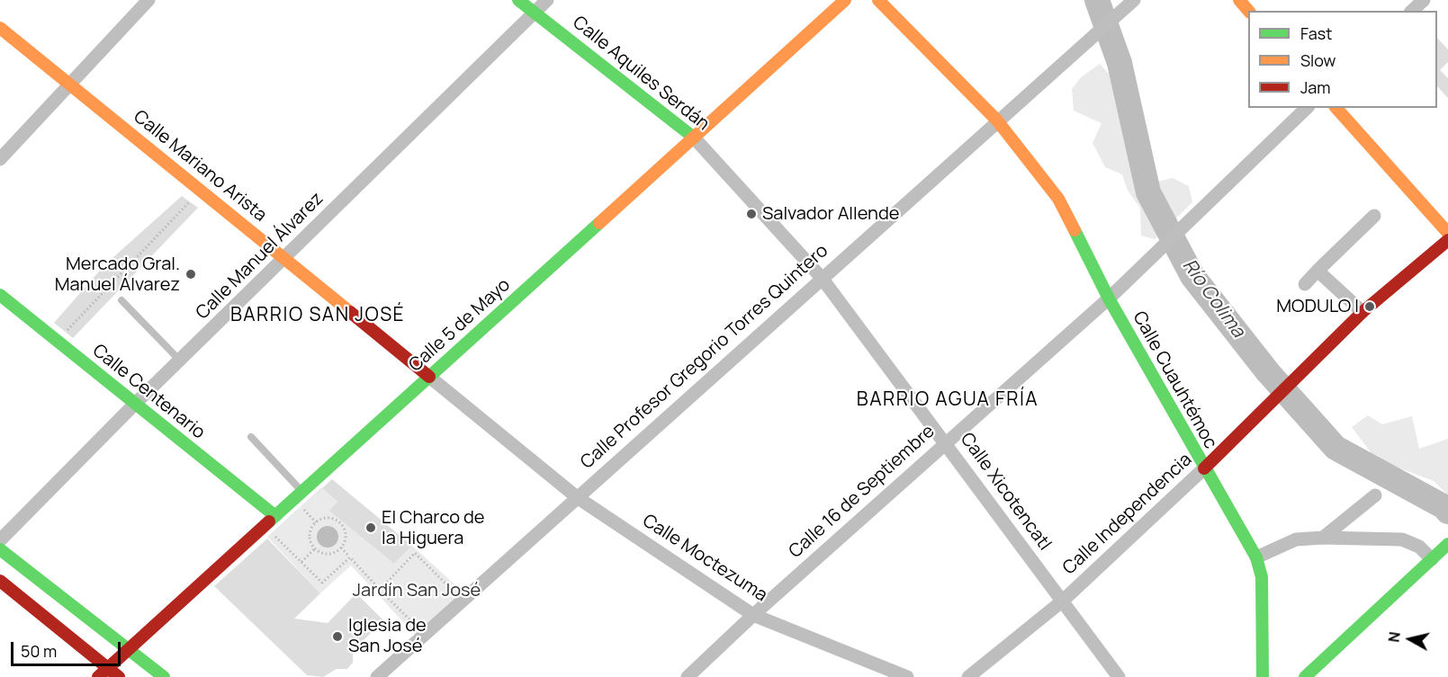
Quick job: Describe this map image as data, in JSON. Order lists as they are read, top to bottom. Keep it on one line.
{"streets":{"street":["Calle Aquiles Serdán","Calle Mariano Arista","Calle Manuel Álvarez","Calle 5 de Mayo","Calle Profesor Gregorio Torres Quintero","Calle Cuauhtémoc","Calle Centenario","Calle 16 de Septiembre","Calle Xicotencatl","Calle Independencia","Calle Moctezuma"]},"crossings":[["Calle Aquiles Serdán","Calle Manuel Álvarez"],["Calle Aquiles Serdán","Calle 5 de Mayo"],["Calle Aquiles Serdán","Calle Profesor Gregorio Torres Quintero"],["Calle Aquiles Serdán","Calle Xicotencatl"],["Calle Mariano Arista","Calle Manuel Álvarez"],["Calle Mariano Arista","Calle 5 de Mayo"],["Calle Mariano Arista","Calle Profesor Gregorio Torres Quintero"],["Calle Mariano Arista","Calle Moctezuma"],["Calle Manuel Álvarez","Calle Centenario"],["Calle 5 de Mayo","Calle Centenario"],["Calle Profesor Gregorio Torres Quintero","Calle Cuauhtémoc"],["Calle Profesor Gregorio Torres Quintero","Calle Xicotencatl"],["Calle Profesor Gregorio Torres Quintero","Calle Moctezuma"],["Calle Cuauhtémoc","Calle 16 de Septiembre"],["Calle Cuauhtémoc","Calle Independencia"],["Calle 16 de Septiembre","Calle Xicotencatl"],["Calle 16 de Septiembre","Calle Moctezuma"],["Calle Xicotencatl","Calle Independencia"]],"districts":["BARRIO SAN JOSÉ","BARRIO AGUA FRÍA"],"water":["Río Colima"],"parks":["Jardín San José"],"places":["Salvador Allende","Mercado Gral. Manuel Álvarez","MODULO I","El Charco de la Higuera","Iglesia de San José"],"legend":["Fast","Slow","Jam"],"scale_bar":"50 m","north":"left"}
